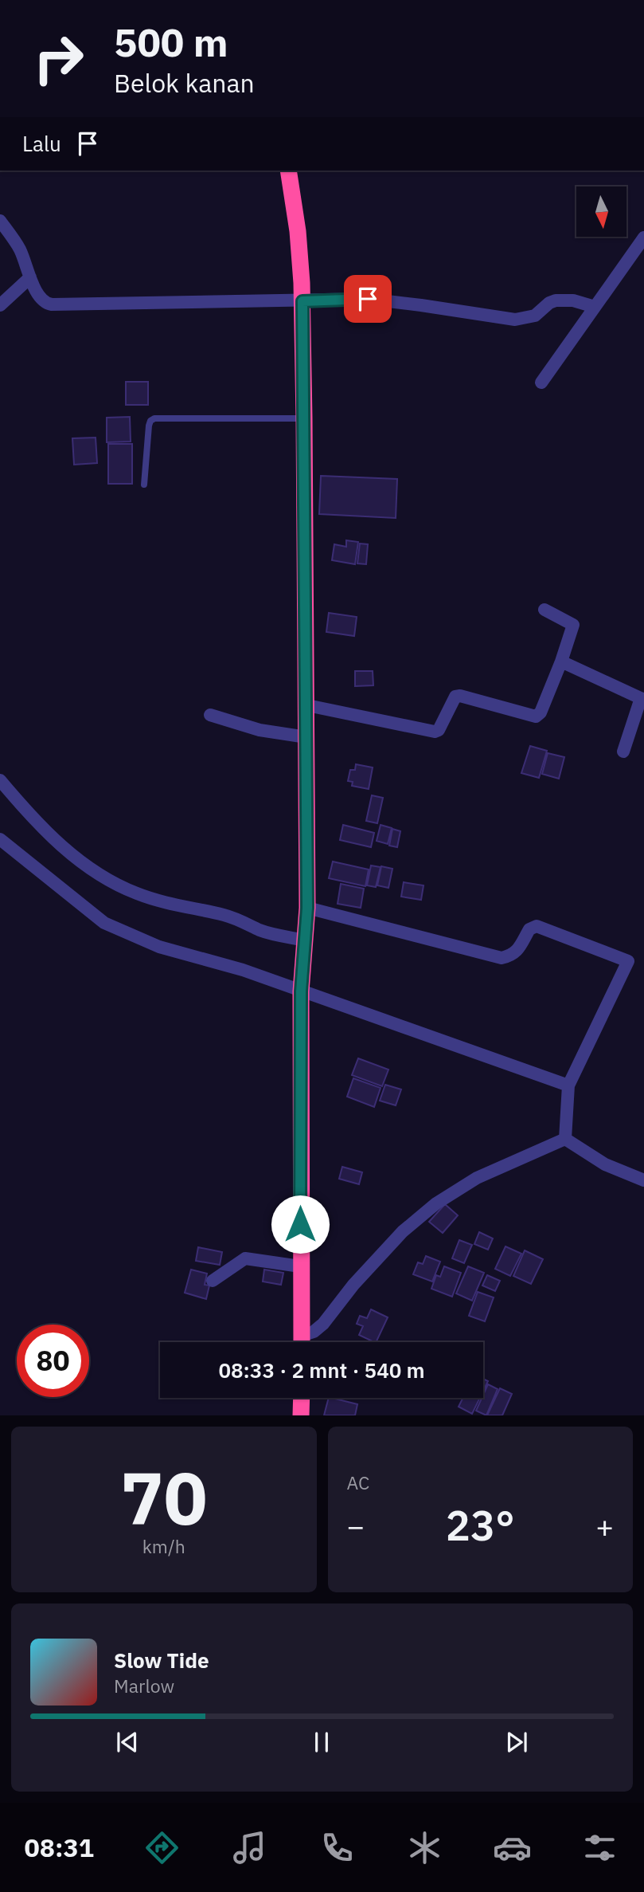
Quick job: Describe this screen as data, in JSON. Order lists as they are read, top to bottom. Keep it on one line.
{"north":"bottom","page":{"turn":["500 m","Belok kanan"],"then":"Lalu","limit":"80","trip":"08:33 · 2 mnt · 540 m","tile":[["70","km/h"],"AC"],"heat":["−","23°","+"],"song":["Slow Tide","Marlow"],"tabs":"08:31"}}
